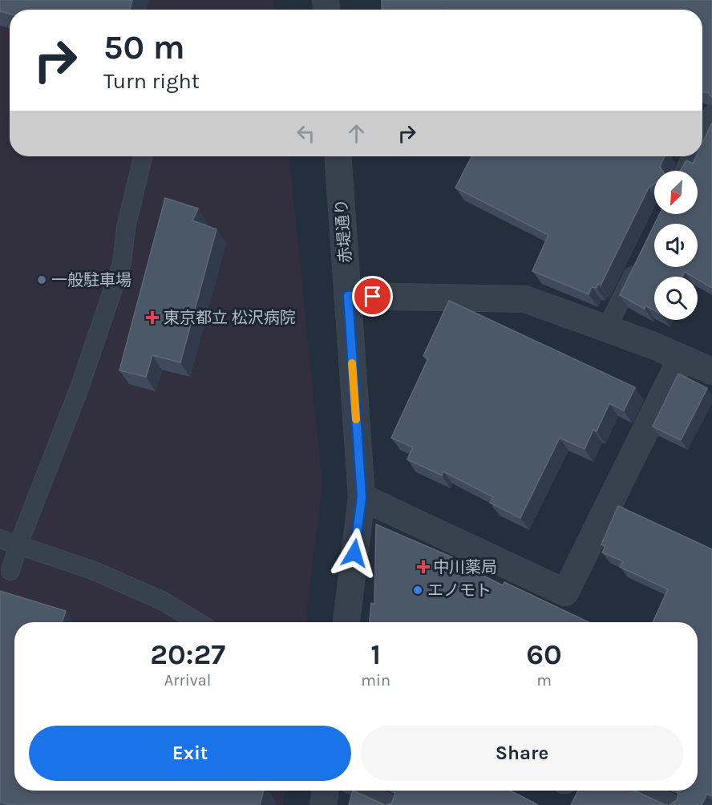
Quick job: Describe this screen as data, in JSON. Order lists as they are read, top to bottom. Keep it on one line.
{"streets":{"street":["赤堤通り"]},"places":{"other":["一般駐車場","エノモト"],"health":["東京都立 松沢病院","中川薬局"]},"north":"bottom left","page":{"turn":["50 m","Turn right"],"eta":["20:27","Arrival","1","min","60","m"],"buttons":["Exit","Share"]}}
